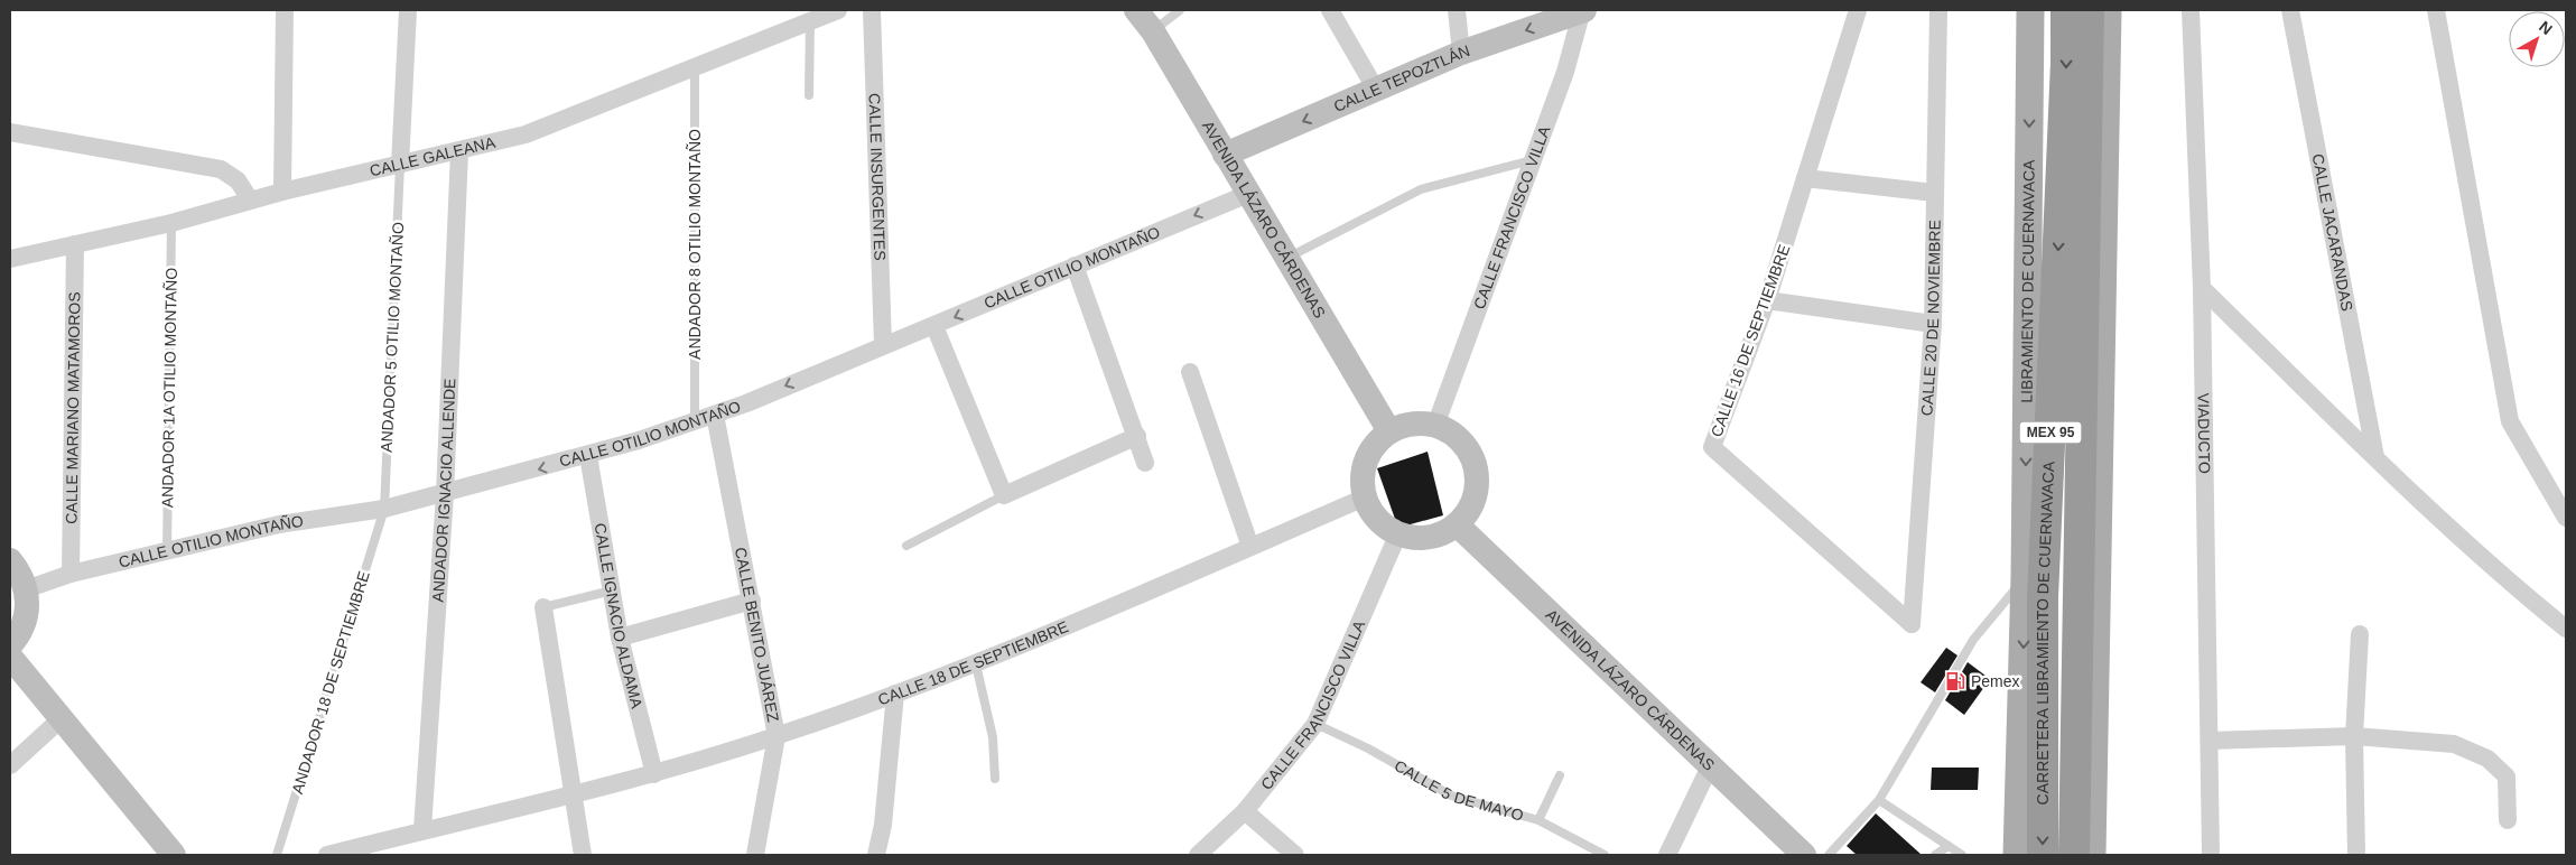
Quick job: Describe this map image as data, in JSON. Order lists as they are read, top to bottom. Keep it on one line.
{"streets":{"highway":["MEX 95","CARRETERA LIBRAMIENTO DE CUERNAVACA"],"main road":["LIBRAMIENTO DE CUERNAVACA"],"street":["CALLE TEPOZTLÁN","CALLE GALEANA","CALLE INSURGENTES","CALLE FRANCISCO VILLA","AVENIDA LÁZARO CÁRDENAS","CALLE JACARANDAS","CALLE OTILIO MONTAÑO","CALLE 20 DE NOVIEMBRE","CALLE 16 DE SEPTIEMBRE","CALLE MARIANO MATAMOROS","VIADUCTO","ANDADOR IGNACIO ALLENDE","CALLE IGNACIO ALDAMA","CALLE BENITO JUÁREZ","CALLE 18 DE SEPTIEMBRE"],"lane":["ANDADOR 8 OTILIO MONTAÑO","ANDADOR 5 OTILIO MONTAÑO","ANDADOR 1A OTILIO MONTAÑO","ANDADOR 18 DE SEPTIEMBRE","CALLE 5 DE MAYO"]},"crossings":[["CALLE TEPOZTLÁN","CALLE FRANCISCO VILLA"],["CALLE TEPOZTLÁN","AVENIDA LÁZARO CÁRDENAS"],["CALLE GALEANA","ANDADOR 8 OTILIO MONTAÑO"],["CALLE GALEANA","ANDADOR 5 OTILIO MONTAÑO"],["CALLE GALEANA","ANDADOR 1A OTILIO MONTAÑO"],["CALLE GALEANA","CALLE MARIANO MATAMOROS"],["CALLE GALEANA","ANDADOR IGNACIO ALLENDE"],["CALLE INSURGENTES","CALLE OTILIO MONTAÑO"],["CALLE FRANCISCO VILLA","AVENIDA LÁZARO CÁRDENAS"],["CALLE FRANCISCO VILLA","CALLE 18 DE SEPTIEMBRE"],["CALLE FRANCISCO VILLA","CALLE 5 DE MAYO"],["AVENIDA LÁZARO CÁRDENAS","CALLE OTILIO MONTAÑO"],["AVENIDA LÁZARO CÁRDENAS","CALLE 18 DE SEPTIEMBRE"],["ANDADOR 8 OTILIO MONTAÑO","CALLE OTILIO MONTAÑO"],["CALLE OTILIO MONTAÑO","ANDADOR 5 OTILIO MONTAÑO"],["CALLE OTILIO MONTAÑO","ANDADOR 1A OTILIO MONTAÑO"],["CALLE OTILIO MONTAÑO","CALLE MARIANO MATAMOROS"],["CALLE OTILIO MONTAÑO","ANDADOR IGNACIO ALLENDE"],["CALLE OTILIO MONTAÑO","CALLE IGNACIO ALDAMA"],["CALLE OTILIO MONTAÑO","CALLE BENITO JUÁREZ"],["CALLE OTILIO MONTAÑO","ANDADOR 18 DE SEPTIEMBRE"],["CALLE 20 DE NOVIEMBRE","CALLE 16 DE SEPTIEMBRE"],["ANDADOR 5 OTILIO MONTAÑO","ANDADOR 18 DE SEPTIEMBRE"],["ANDADOR IGNACIO ALLENDE","CALLE 18 DE SEPTIEMBRE"],["CALLE IGNACIO ALDAMA","CALLE 18 DE SEPTIEMBRE"],["CALLE BENITO JUÁREZ","CALLE 18 DE SEPTIEMBRE"]],"one_way":["CALLE TEPOZTLÁN","CALLE OTILIO MONTAÑO"],"places":{"fuel station":["Pemex"]},"north":"top right"}
